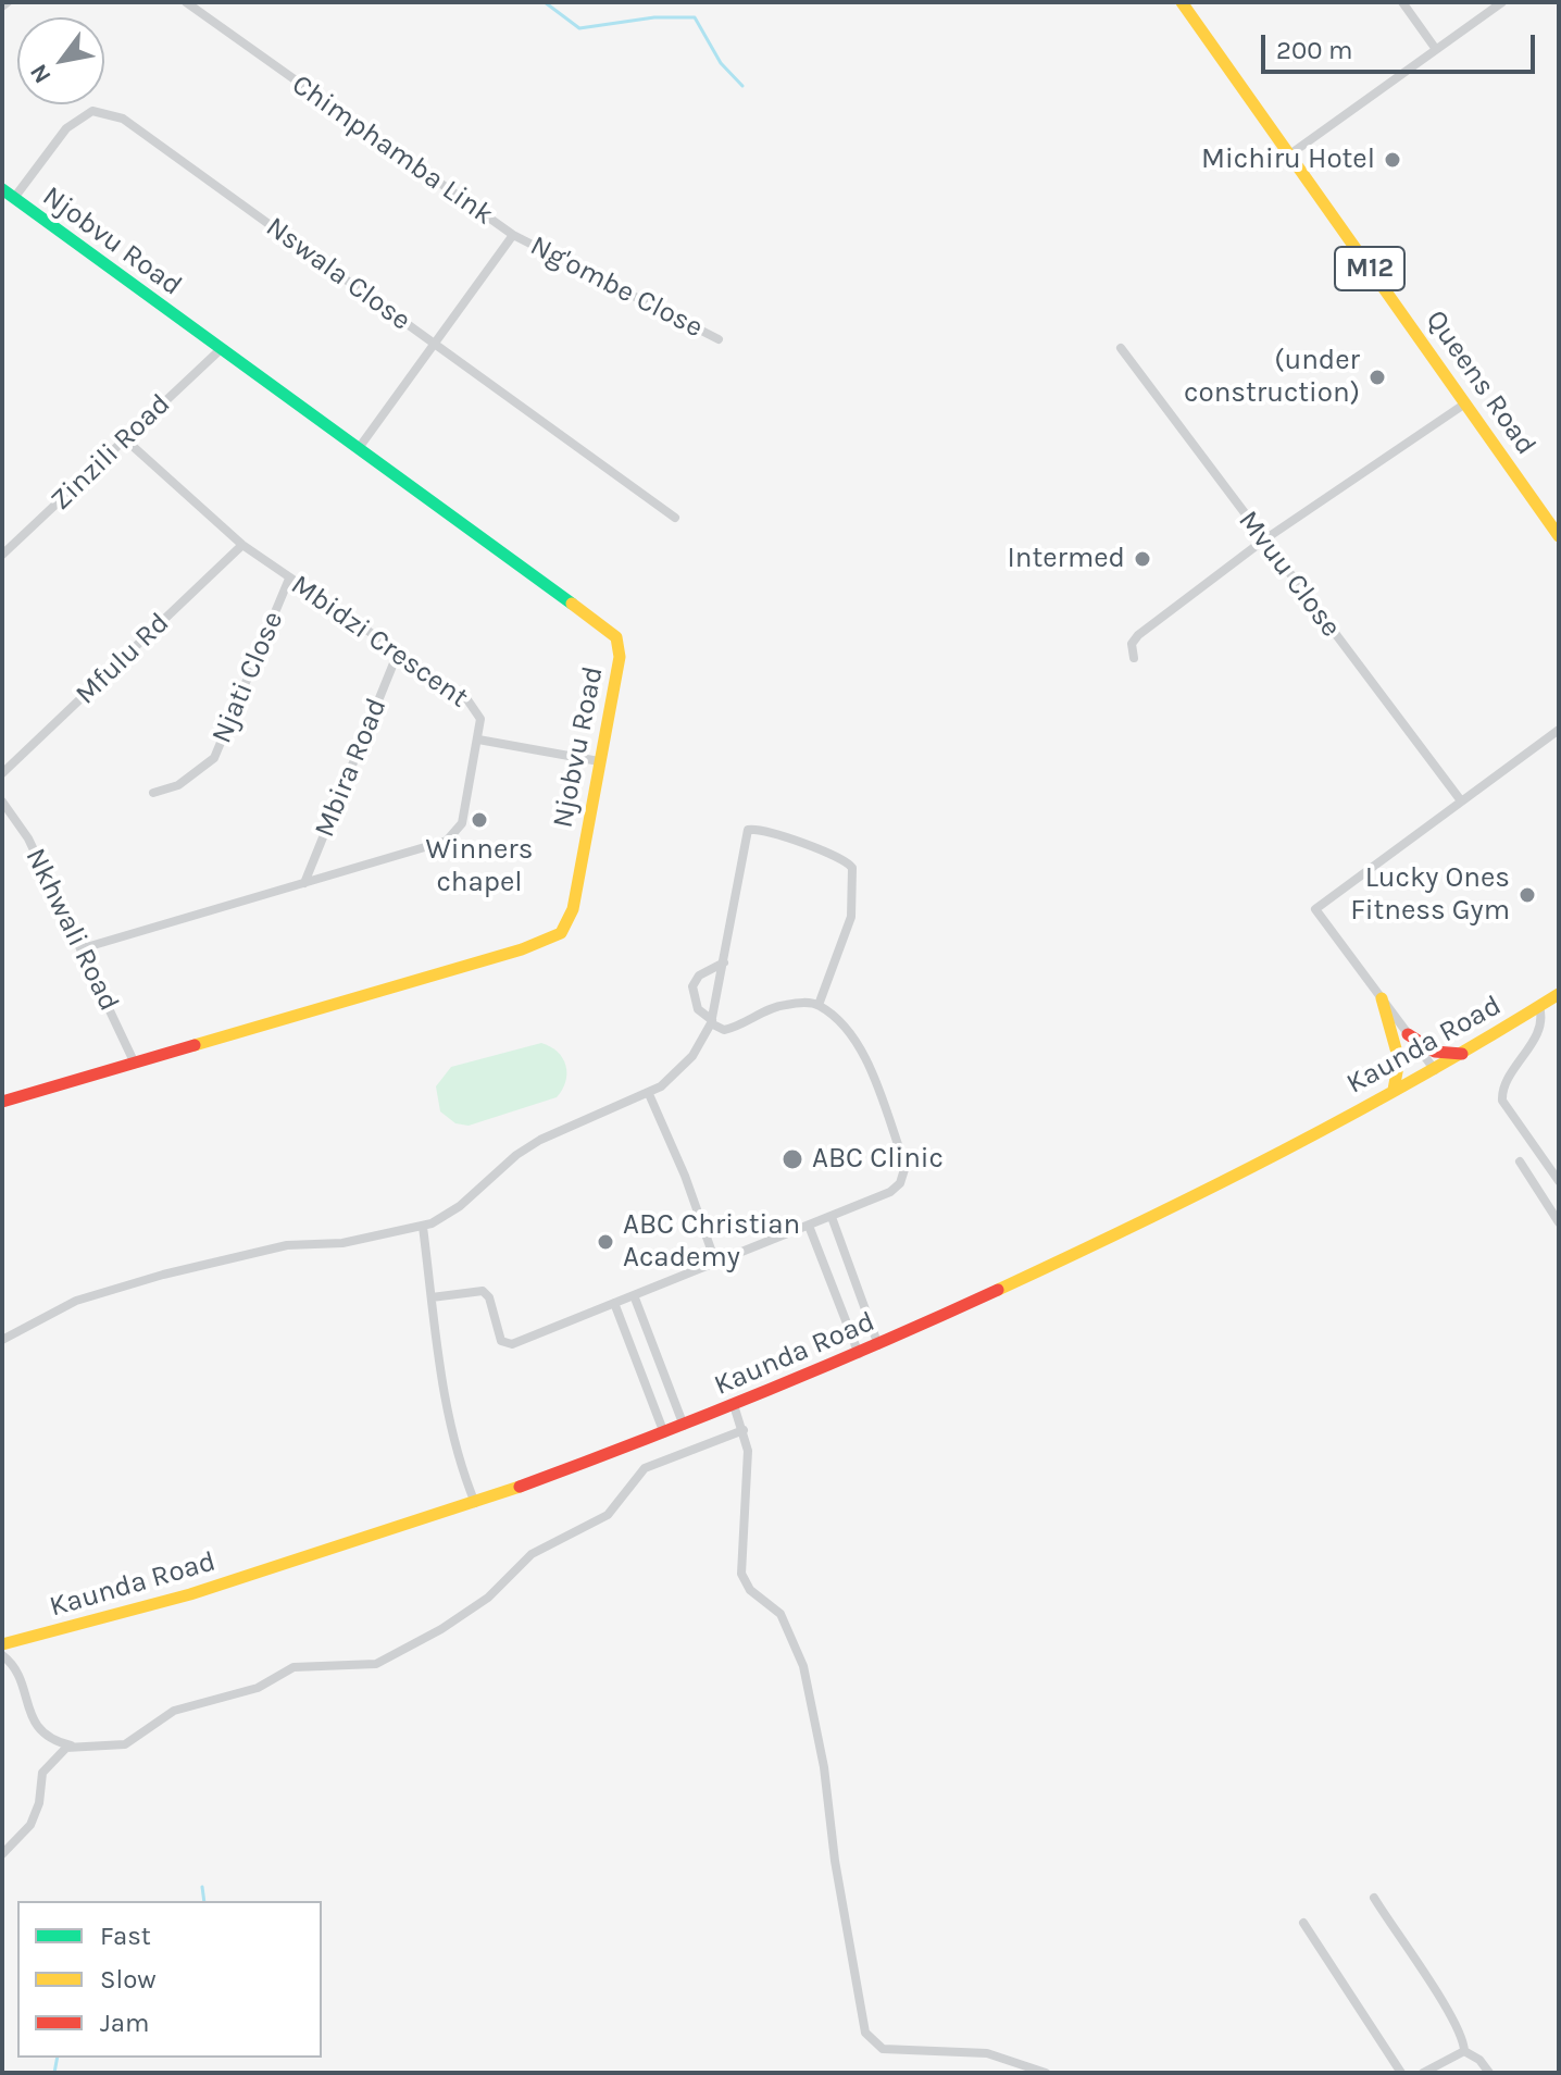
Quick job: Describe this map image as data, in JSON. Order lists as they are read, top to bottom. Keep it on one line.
{"streets":{"main road":["Njobvu Road","M12","Queens Road","Kaunda Road"],"street":["Chimphamba Link","Nswala Close","Ng'ombe Close","Zinzili Road","Mvuu Close","Mbidzi Crescent","Mfulu Rd","Njati Close","Mbira Road","Nkhwali Road"]},"crossings":[["Chimphamba Link","Njobvu Road"],["Chimphamba Link","Nswala Close"],["Chimphamba Link","Ng'ombe Close"],["Njobvu Road","Nswala Close"],["Njobvu Road","Zinzili Road"],["Njobvu Road","Nkhwali Road"],["Zinzili Road","Mbidzi Crescent"],["Mbidzi Crescent","Mfulu Rd"],["Mbidzi Crescent","Njati Close"],["Mbidzi Crescent","Mbira Road"],["Mbidzi Crescent","Nkhwali Road"]],"places":["Michiru Hotel","(under construction)","Intermed","Winners chapel","Lucky Ones Fitness Gym","ABC Clinic","ABC Christian Academy"],"legend":["Fast","Slow","Jam"],"scale_bar":"200 m","north":"bottom left"}
